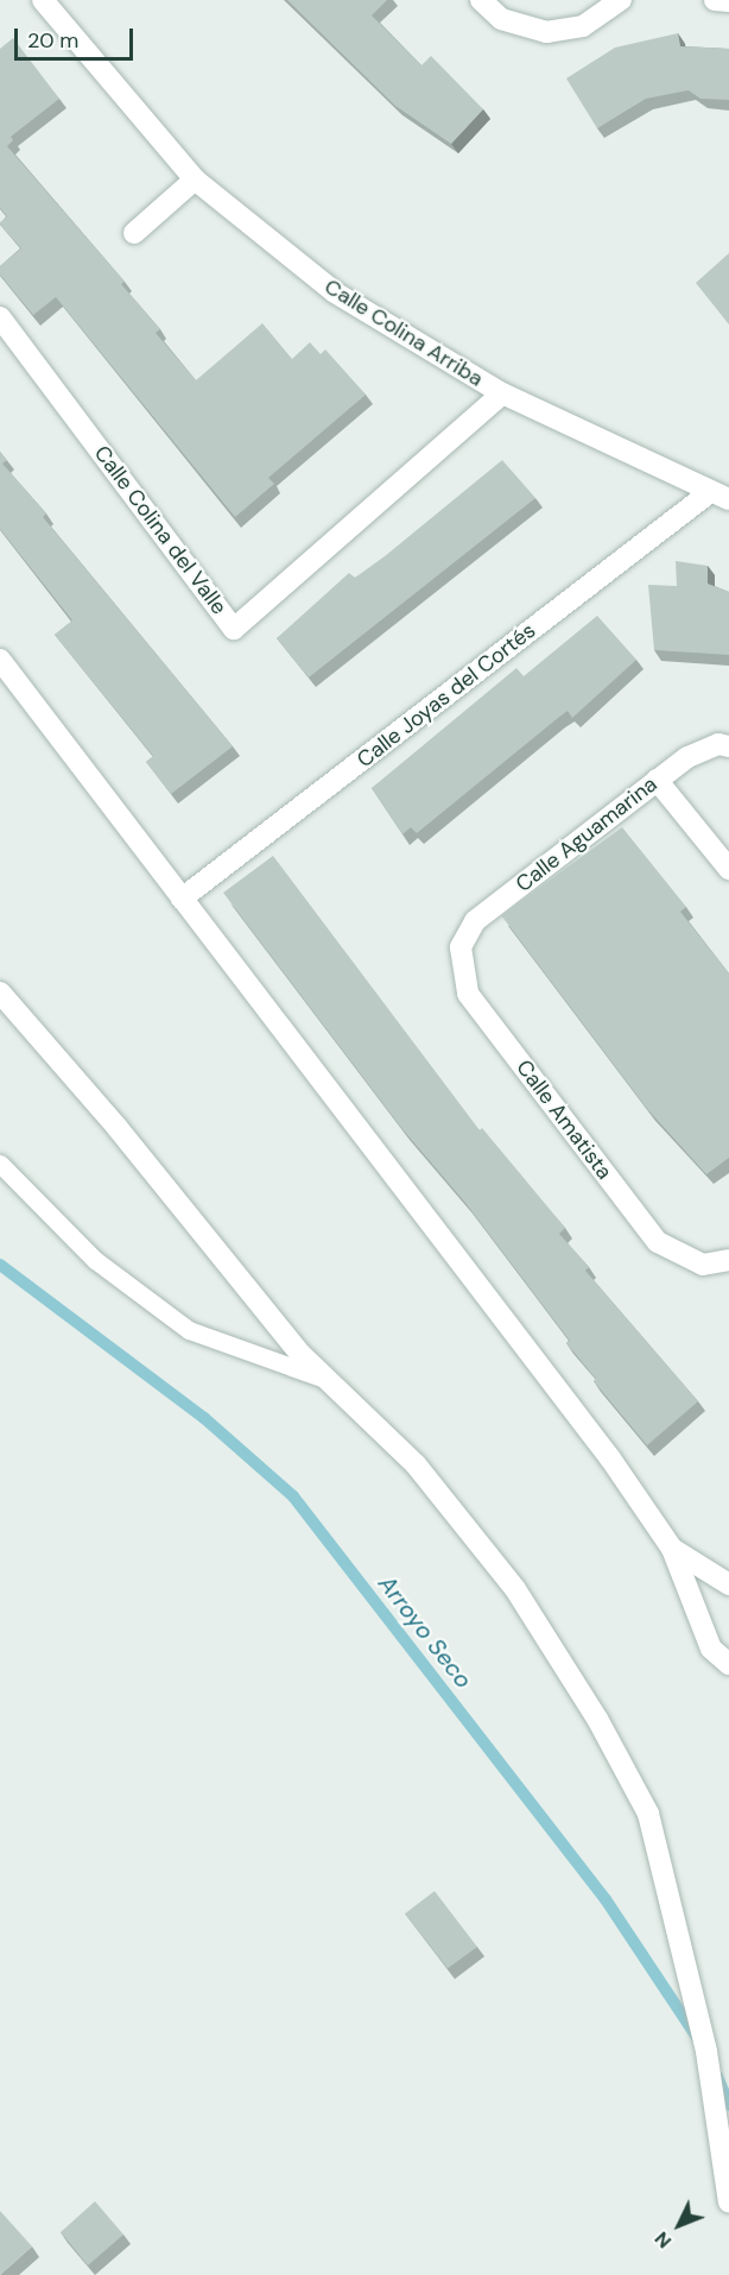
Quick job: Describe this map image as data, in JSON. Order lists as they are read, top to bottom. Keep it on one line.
{"streets":{"street":["Calle Colina Arriba","Calle Colina del Valle","Calle Joyas del Cortés","Calle Aguamarina","Calle Amatista"]},"crossings":[["Calle Colina Arriba","Calle Colina del Valle"],["Calle Colina Arriba","Calle Joyas del Cortés"],["Calle Aguamarina","Calle Amatista"]],"water":["Arroyo Seco"],"scale_bar":"20 m","north":"bottom left"}
